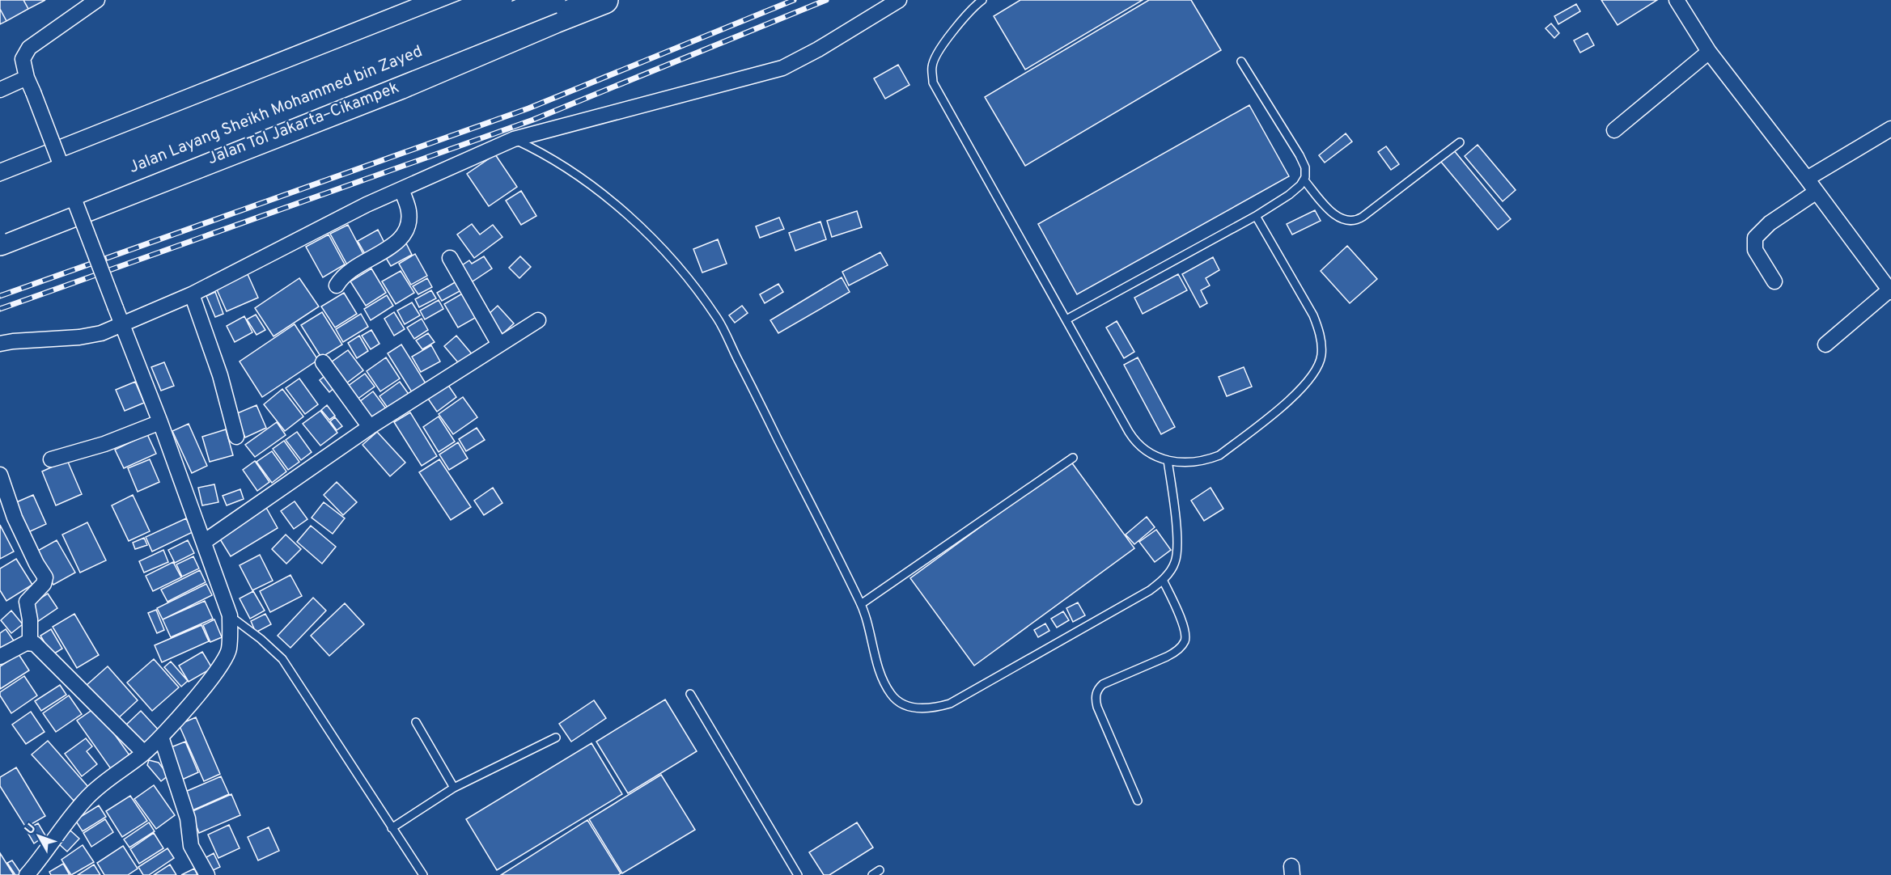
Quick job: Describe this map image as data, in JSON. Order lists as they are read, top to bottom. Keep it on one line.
{"streets":{"highway":["Jalan Layang Sheikh Mohammed bin Zayed","Jalan Tol Jakarta–Cikampek"]},"north":"top left"}
